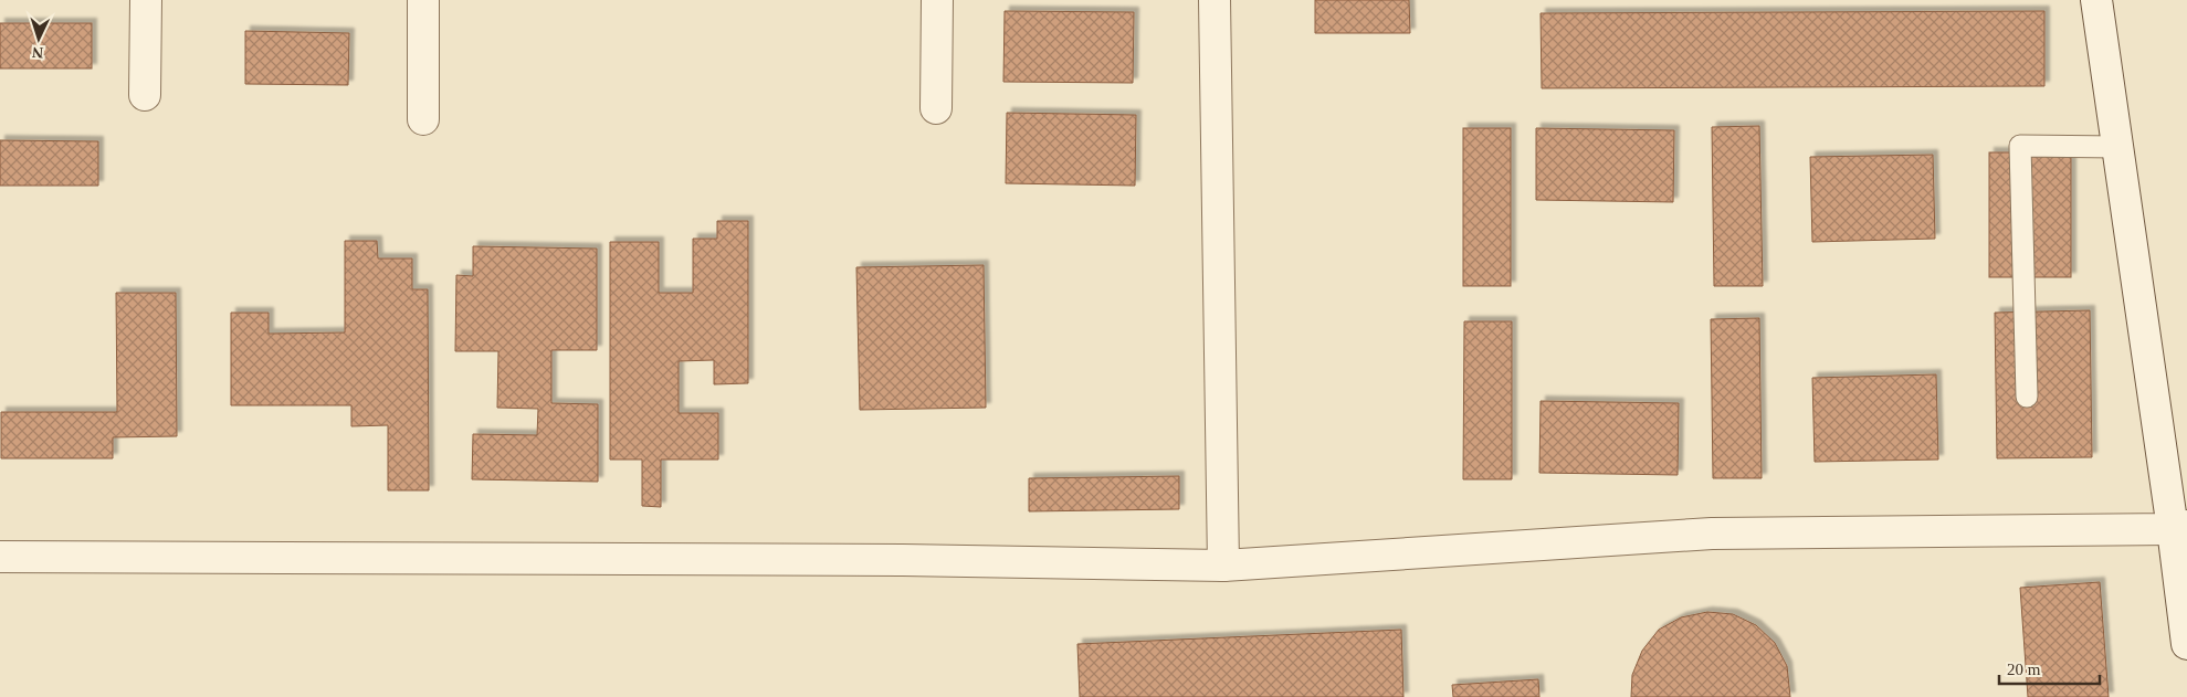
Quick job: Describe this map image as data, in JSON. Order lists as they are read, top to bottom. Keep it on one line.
{"scale_bar":"20 m","north":"bottom"}
